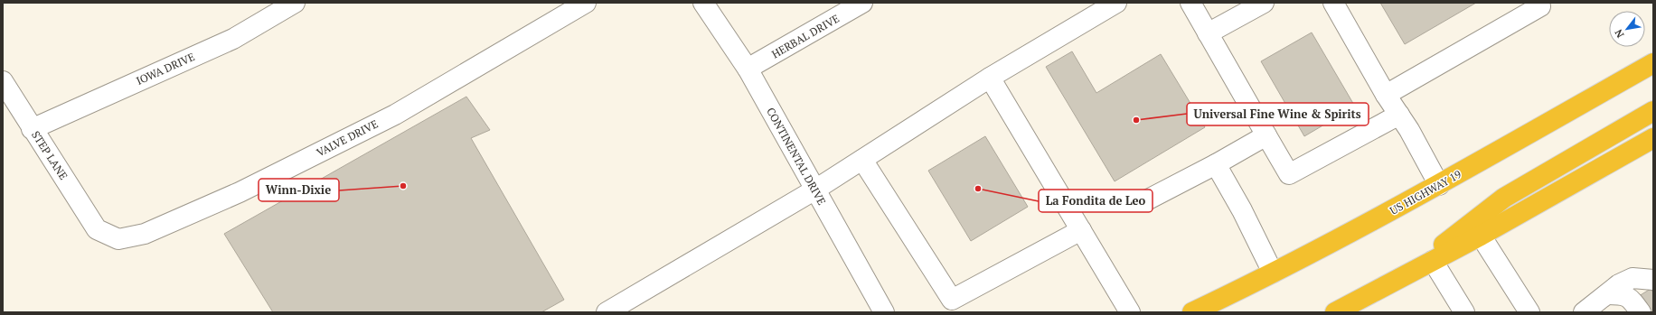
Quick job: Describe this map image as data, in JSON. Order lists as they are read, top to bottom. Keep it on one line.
{"streets":{"highway":["US HIGHWAY 19"],"street":["HERBAL DRIVE","IOWA DRIVE","VALVE DRIVE","STEP LANE","CONTINENTAL DRIVE"]},"crossings":[["HERBAL DRIVE","CONTINENTAL DRIVE"],["IOWA DRIVE","STEP LANE"],["VALVE DRIVE","STEP LANE"]],"places":["Universal Fine Wine & Spirits","Winn-Dixie","La Fondita de Leo"],"north":"bottom left"}
